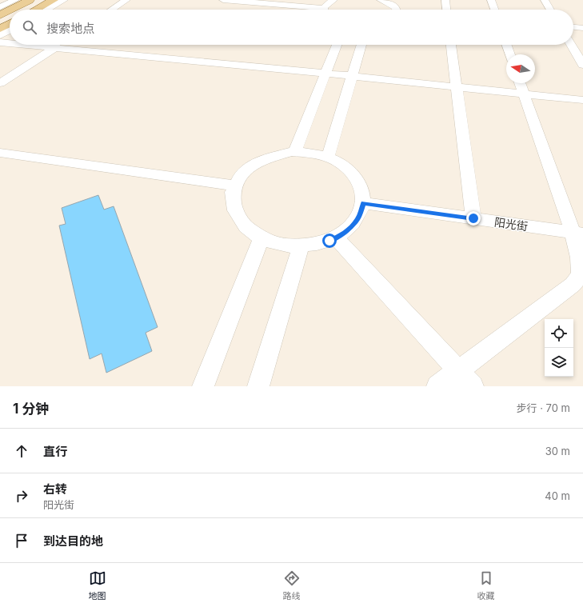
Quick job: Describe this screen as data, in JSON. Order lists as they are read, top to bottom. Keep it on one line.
{"streets":{"street":["阳光街"]},"north":"left","page":{"search":"搜索地点","heading":["1 分钟","步行 · 70 m"],"list":[["直行","30 m"],["右转","阳光街","40 m"],"到达目的地"],"nav":["地图","路线","收藏"]}}
